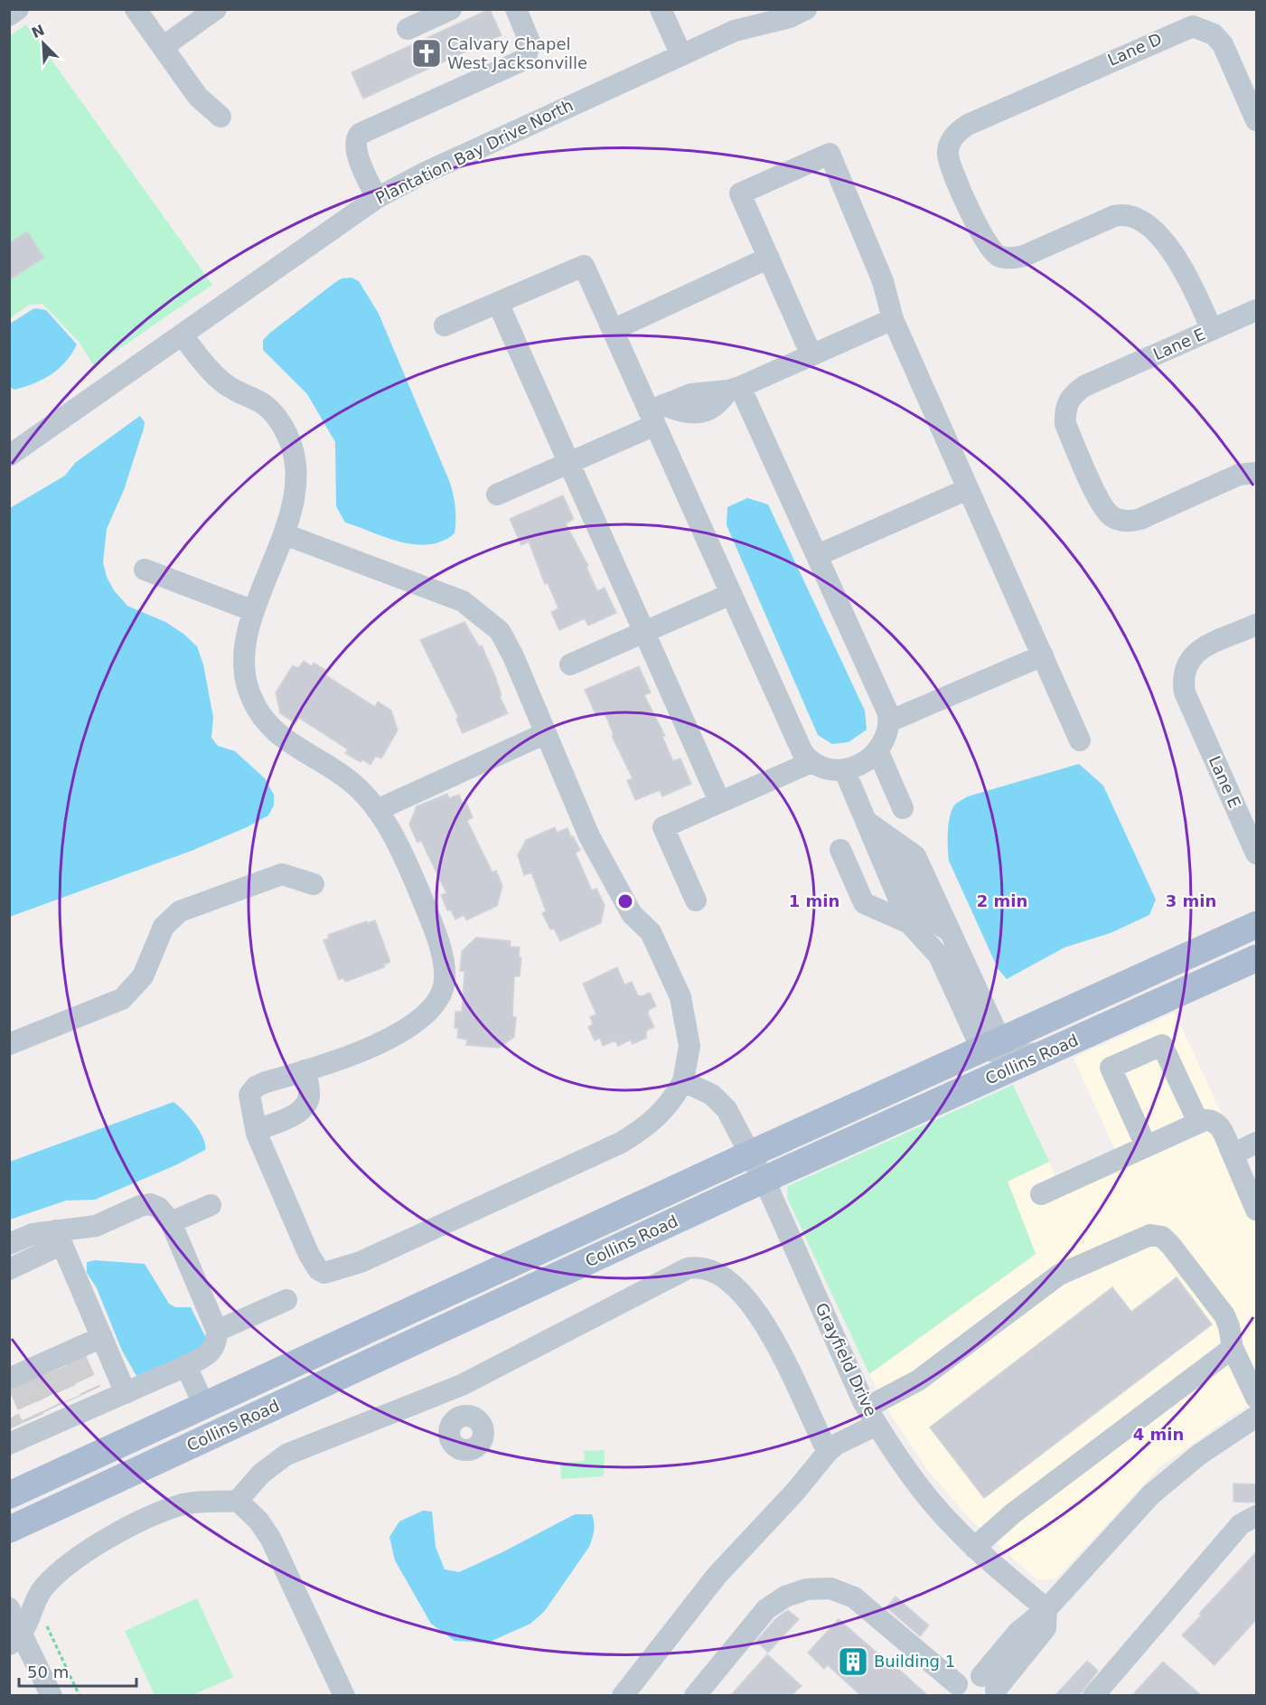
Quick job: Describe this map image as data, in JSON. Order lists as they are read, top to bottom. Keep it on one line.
{"streets":{"main road":["Collins Road"],"street":["Lane D","Plantation Bay Drive North","Lane E","Grayfield Drive"]},"crossings":[["Lane D","Lane E"],["Collins Road","Grayfield Drive"]],"places":{"church":["Calvary Chapel West Jacksonville"],"building":["Building 1"]},"scale_bar":"50 m","north":"top left","rings":["1 min","2 min","3 min","4 min"]}
